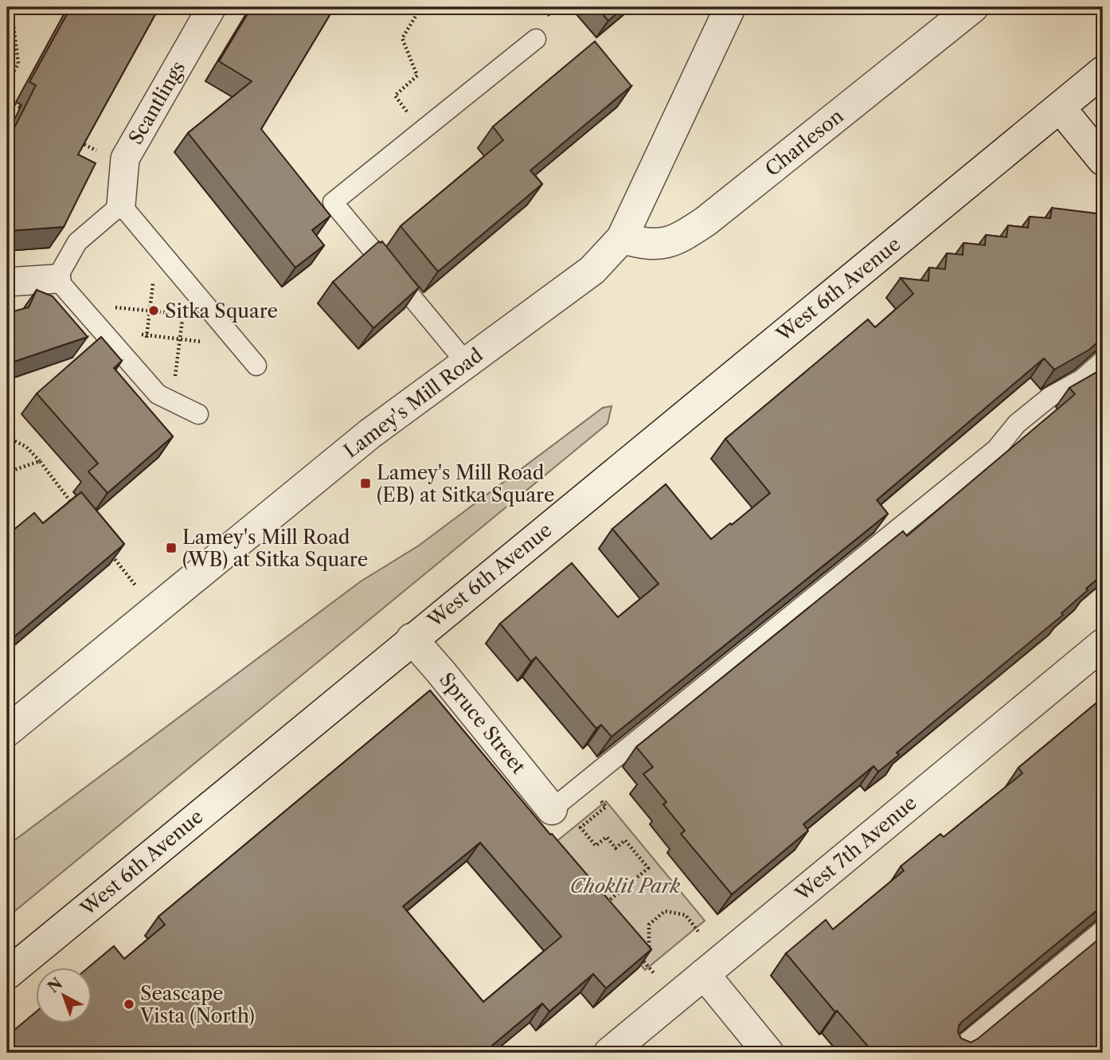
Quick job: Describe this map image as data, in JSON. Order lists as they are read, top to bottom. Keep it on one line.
{"streets":{"street":["Scantlings","Charleson","West 6th Avenue","Lamey's Mill Road","Spruce Street","West 7th Avenue"]},"crossings":[["Charleson","Lamey's Mill Road"],["West 6th Avenue","Spruce Street"]],"parks":["Choklit Park"],"places":{"other":["Sitka Square","Seascape Vista (North)"],"transit":["Lamey's Mill Road (EB) at Sitka Square","Lamey's Mill Road (WB) at Sitka Square"]},"north":"top left"}
